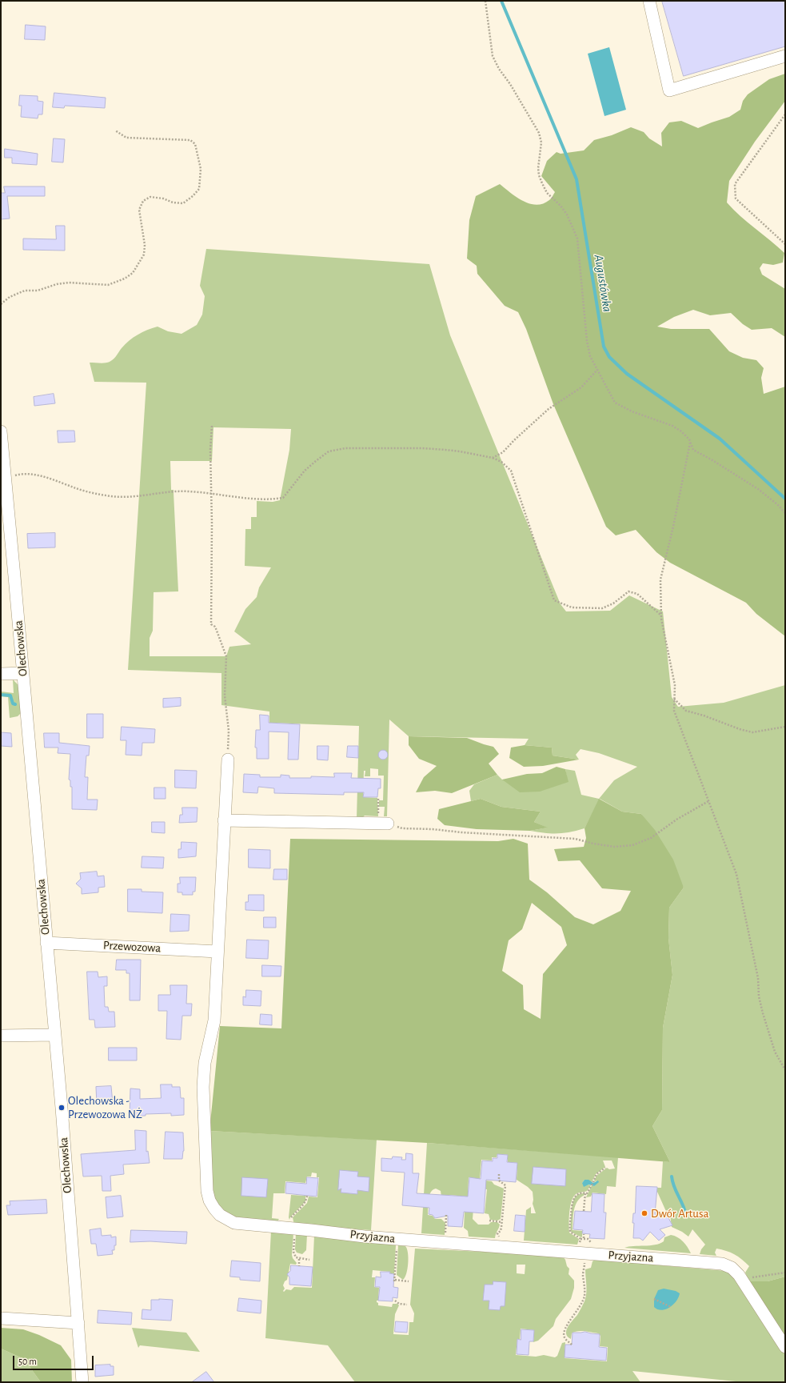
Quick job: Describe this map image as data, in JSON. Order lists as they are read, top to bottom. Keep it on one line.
{"streets":{"street":["Olechowska","Przewozowa","Przyjazna"]},"crossings":[["Olechowska","Przewozowa"],["Przewozowa","Przyjazna"]],"water":["Augustówka"],"places":["Olechowska - Przewozowa NŻ","Dwór Artusa"],"scale_bar":"50 m"}
